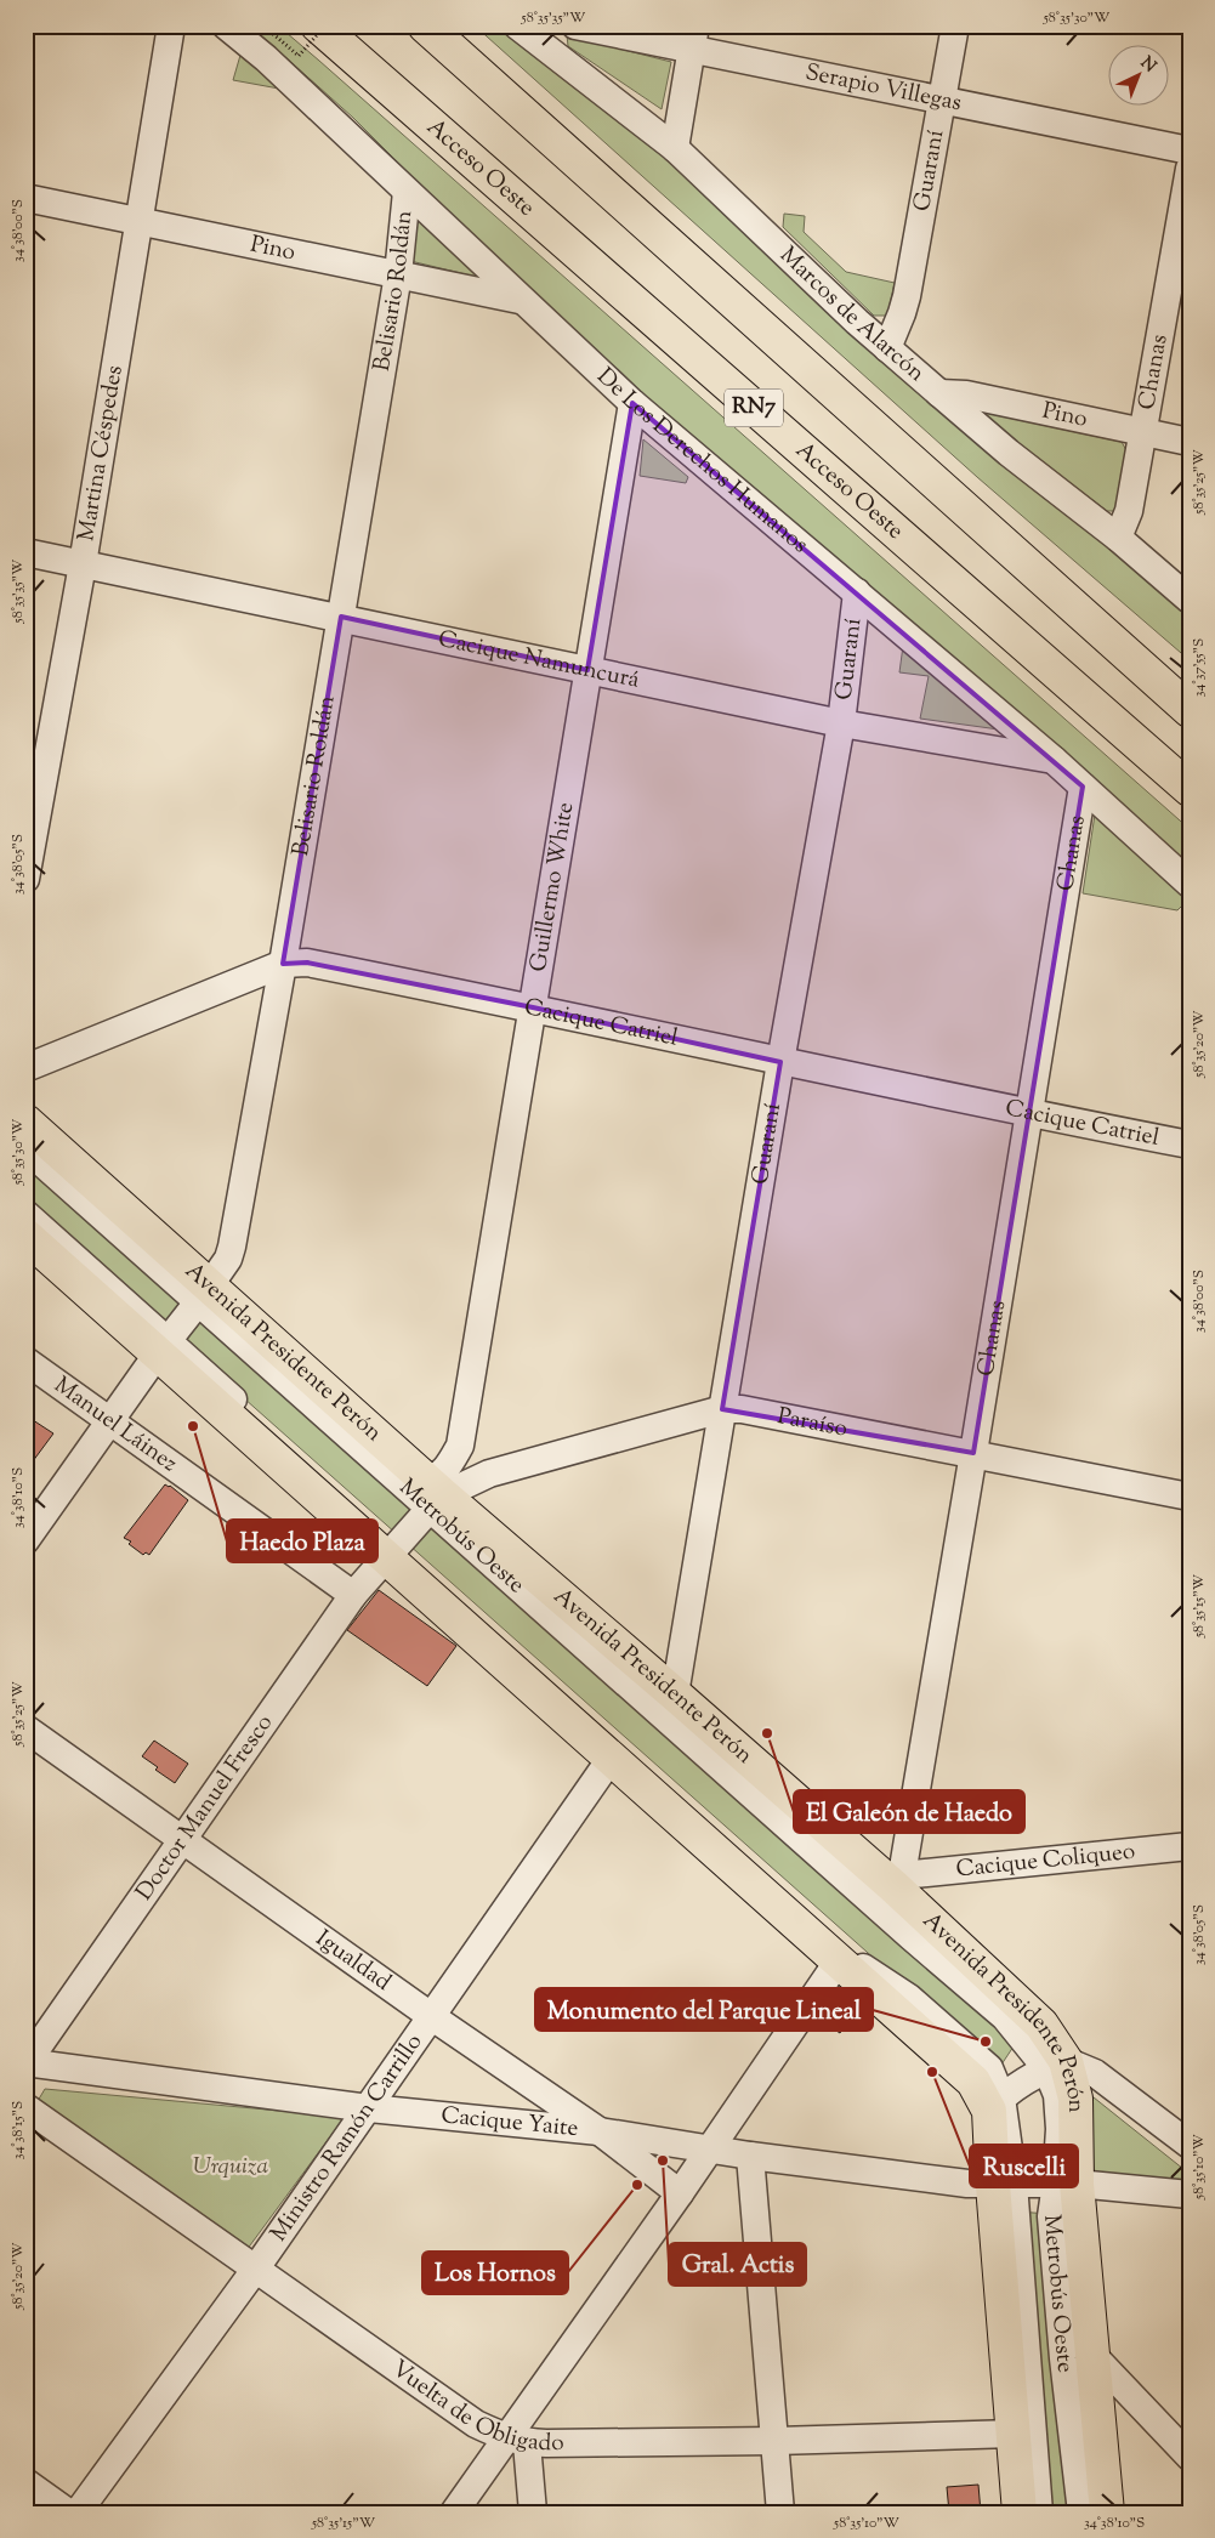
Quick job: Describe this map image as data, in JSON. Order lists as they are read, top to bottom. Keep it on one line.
{"streets":{"main road":["Acceso Oeste","RN7","Avenida Presidente Perón"],"street":["Serapio Villegas","Guaraní","Pino","Belisario Roldán","Marcos de Alarcón","Chanas","Martina Céspedes","De Los Derechos Humanos","Cacique Namuncurá","Guillermo White","Cacique Catriel","Paraíso","Manuel Láinez","Metrobús Oeste","Doctor Manuel Fresco","Cacique Coliqueo","Igualdad","Cacique Yaite","Ministro Ramón Carrillo","Vuelta de Obligado"]},"crossings":[["Serapio Villegas","Guaraní"],["Guaraní","Marcos de Alarcón"],["Guaraní","De Los Derechos Humanos"],["Guaraní","Cacique Namuncurá"],["Guaraní","Cacique Catriel"],["Guaraní","Avenida Presidente Perón"],["Guaraní","Paraíso"],["Pino","Belisario Roldán"],["Pino","Marcos de Alarcón"],["Pino","Chanas"],["Pino","Martina Céspedes"],["Pino","De Los Derechos Humanos"],["Belisario Roldán","De Los Derechos Humanos"],["Belisario Roldán","Cacique Namuncurá"],["Belisario Roldán","Cacique Catriel"],["Belisario Roldán","Avenida Presidente Perón"],["Belisario Roldán","Manuel Láinez"],["Marcos de Alarcón","Chanas"],["Chanas","De Los Derechos Humanos"],["Chanas","Cacique Catriel"],["Chanas","Avenida Presidente Perón"],["Chanas","Paraíso"],["Chanas","Cacique Coliqueo"],["Martina Céspedes","Cacique Namuncurá"],["De Los Derechos Humanos","Cacique Namuncurá"],["De Los Derechos Humanos","Guillermo White"],["Cacique Namuncurá","Guillermo White"],["Guillermo White","Cacique Catriel"],["Guillermo White","Avenida Presidente Perón"],["Guillermo White","Paraíso"],["Guillermo White","Metrobús Oeste"],["Guillermo White","Doctor Manuel Fresco"],["Avenida Presidente Perón","Paraíso"],["Avenida Presidente Perón","Metrobús Oeste"],["Avenida Presidente Perón","Doctor Manuel Fresco"],["Avenida Presidente Perón","Cacique Coliqueo"],["Avenida Presidente Perón","Cacique Yaite"],["Paraíso","Metrobús Oeste"],["Paraíso","Doctor Manuel Fresco"],["Manuel Láinez","Doctor Manuel Fresco"],["Metrobús Oeste","Doctor Manuel Fresco"],["Metrobús Oeste","Cacique Yaite"],["Doctor Manuel Fresco","Igualdad"],["Doctor Manuel Fresco","Cacique Yaite"],["Igualdad","Cacique Yaite"],["Igualdad","Ministro Ramón Carrillo"],["Cacique Yaite","Ministro Ramón Carrillo"],["Ministro Ramón Carrillo","Vuelta de Obligado"]],"parks":["Urquiza"],"places":["Haedo Plaza","El Galeón de Haedo","Monumento del Parque Lineal","Ruscelli","Gral. Actis","Los Hornos"],"north":"top right","coordinates":["58°35'35\"W","58°35'30\"W","34°38'00\"S","58°35'25\"W","34°37'55\"S","34°38'05\"S","58°35'20\"W","34°38'10\"S","58°35'15\"W","34°38'15\"S","58°35'10\"W"]}
